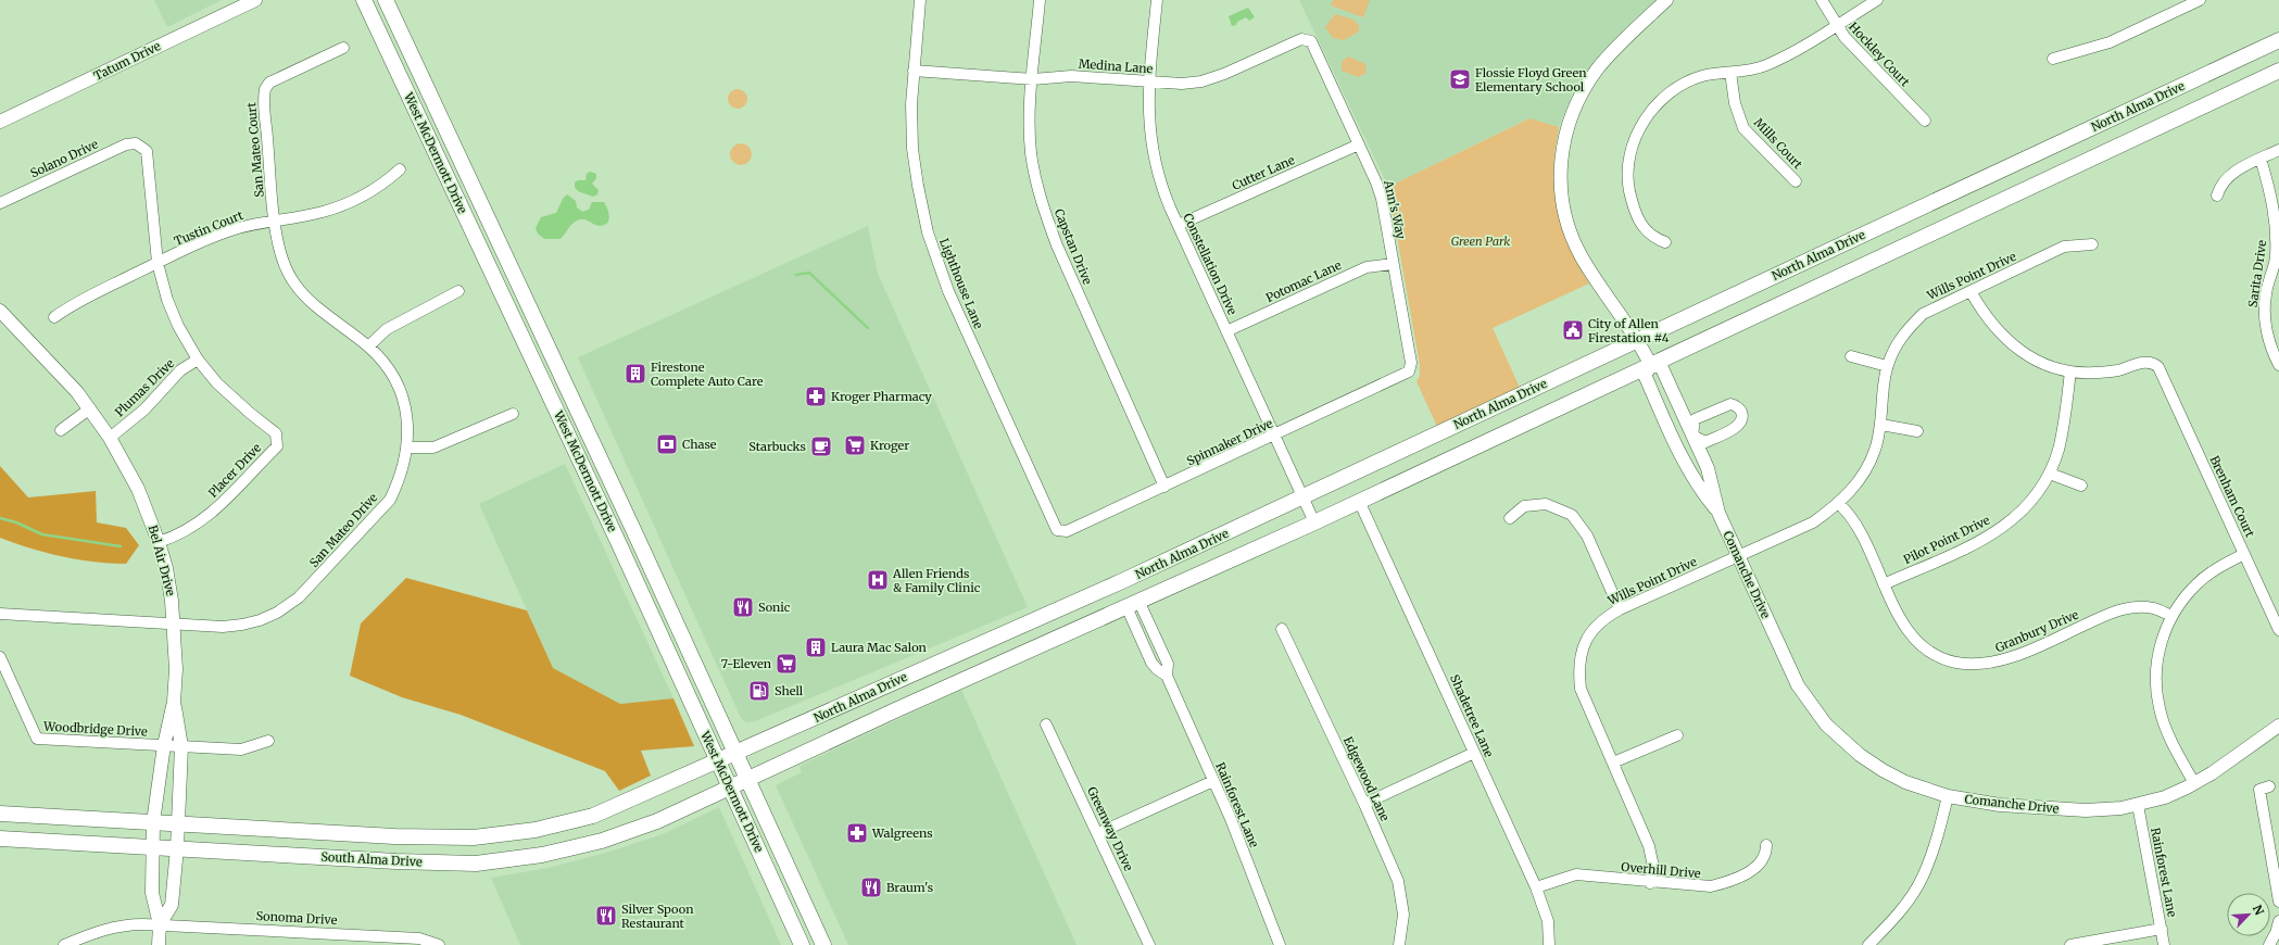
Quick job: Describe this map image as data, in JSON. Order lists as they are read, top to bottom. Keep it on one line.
{"streets":{"main road":["North Alma Drive","West McDermott Drive","South Alma Drive"],"street":["Hockley Court","Tatum Drive","Medina Lane","Mills Court","San Mateo Court","Solano Drive","Cutter Lane","Ann's Way","Tustin Court","Capstan Drive","Constellation Drive","Sarita Drive","Wills Point Drive","Potomac Lane","Lighthouse Lane","Plumas Drive","Spinnaker Drive","Placer Drive","Brenham Court","San Mateo Drive","Pilot Point Drive","Bel Air Drive","Comanche Drive","Granbury Drive","Shadetree Lane","Woodbridge Drive","Edgewood Lane","Rainforest Lane","Greenway Drive","Overhill Drive","Sonoma Drive"]},"crossings":[["Medina Lane","Ann's Way"],["Medina Lane","Capstan Drive"],["Medina Lane","Constellation Drive"],["Medina Lane","Lighthouse Lane"],["North Alma Drive","West McDermott Drive"],["North Alma Drive","Constellation Drive"],["North Alma Drive","Comanche Drive"],["North Alma Drive","Shadetree Lane"],["North Alma Drive","Rainforest Lane"],["North Alma Drive","South Alma Drive"],["San Mateo Court","Tustin Court"],["San Mateo Court","San Mateo Drive"],["West McDermott Drive","South Alma Drive"],["Solano Drive","Placer Drive"],["Cutter Lane","Ann's Way"],["Cutter Lane","Constellation Drive"],["Ann's Way","Potomac Lane"],["Ann's Way","Spinnaker Drive"],["Tustin Court","Placer Drive"],["Tustin Court","San Mateo Drive"],["Capstan Drive","Spinnaker Drive"],["Constellation Drive","Potomac Lane"],["Constellation Drive","Spinnaker Drive"],["Wills Point Drive","Comanche Drive"],["Wills Point Drive","Granbury Drive"],["Wills Point Drive","Overhill Drive"],["Lighthouse Lane","Spinnaker Drive"],["Plumas Drive","Placer Drive"],["Plumas Drive","Bel Air Drive"],["Placer Drive","Bel Air Drive"],["Brenham Court","Pilot Point Drive"],["San Mateo Drive","Bel Air Drive"],["Pilot Point Drive","Granbury Drive"],["Bel Air Drive","Woodbridge Drive"],["Bel Air Drive","South Alma Drive"],["Bel Air Drive","Sonoma Drive"],["Comanche Drive","Rainforest Lane"],["Shadetree Lane","Overhill Drive"]],"parks":["Green Park"],"places":{"school or university":["Flossie Floyd Green Elementary School"],"public building":["City of Allen Firestation #4"],"building":["Firestone Complete Auto Care","Laura Mac Salon"],"pharmacy":["Kroger Pharmacy","Walgreens"],"bank":["Chase"],"supermarket":["Kroger","7-Eleven"],"cafe":["Starbucks"],"hospital":["Allen Friends & Family Clinic"],"restaurant":["Sonic","Braum's","Silver Spoon Restaurant"],"fuel station":["Shell"]},"north":"top right"}
